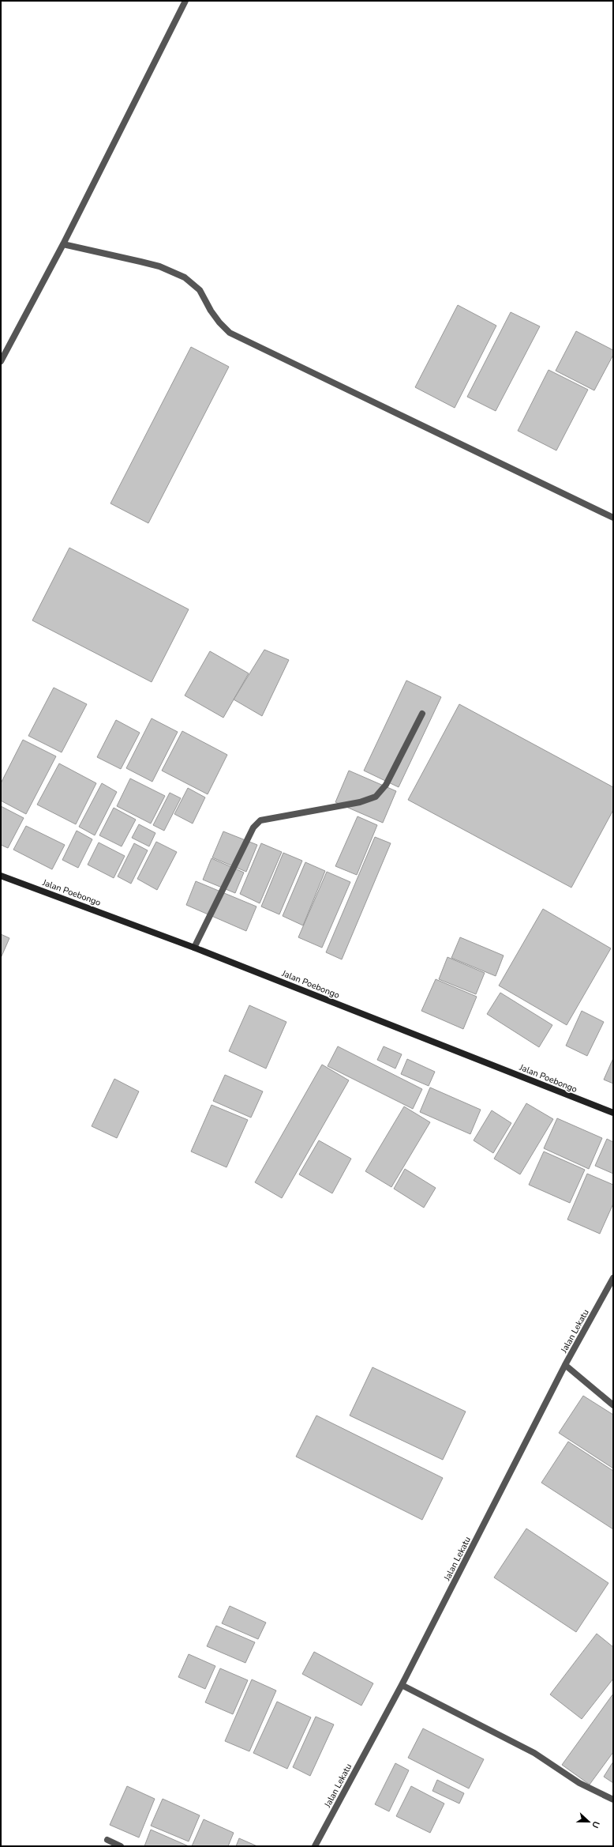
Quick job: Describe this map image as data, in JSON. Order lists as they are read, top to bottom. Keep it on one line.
{"streets":{"main road":["Jalan Poebongo"],"street":["Jalan Lekatu"]},"north":"right"}
